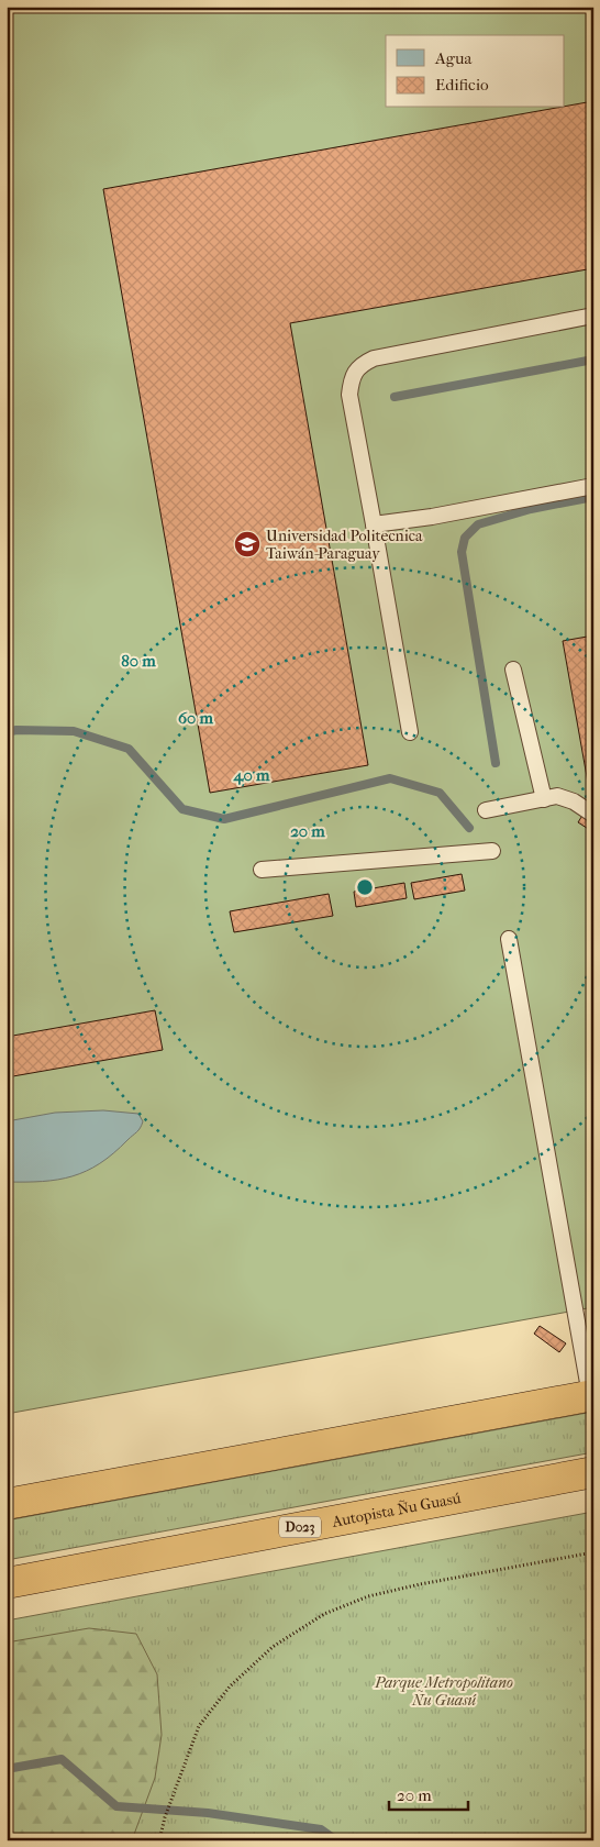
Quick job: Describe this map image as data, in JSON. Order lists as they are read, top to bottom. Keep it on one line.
{"streets":{"highway":["Autopista Ñu Guasú","D023"]},"parks":["Parque Metropolitano Ñu Guasú"],"places":{"school or university":["Universidad Politecnica Taiwán-Paraguay"]},"legend":["Agua","Edificio"],"scale_bar":"20 m","rings":["80 m","60 m","40 m","20 m"]}
